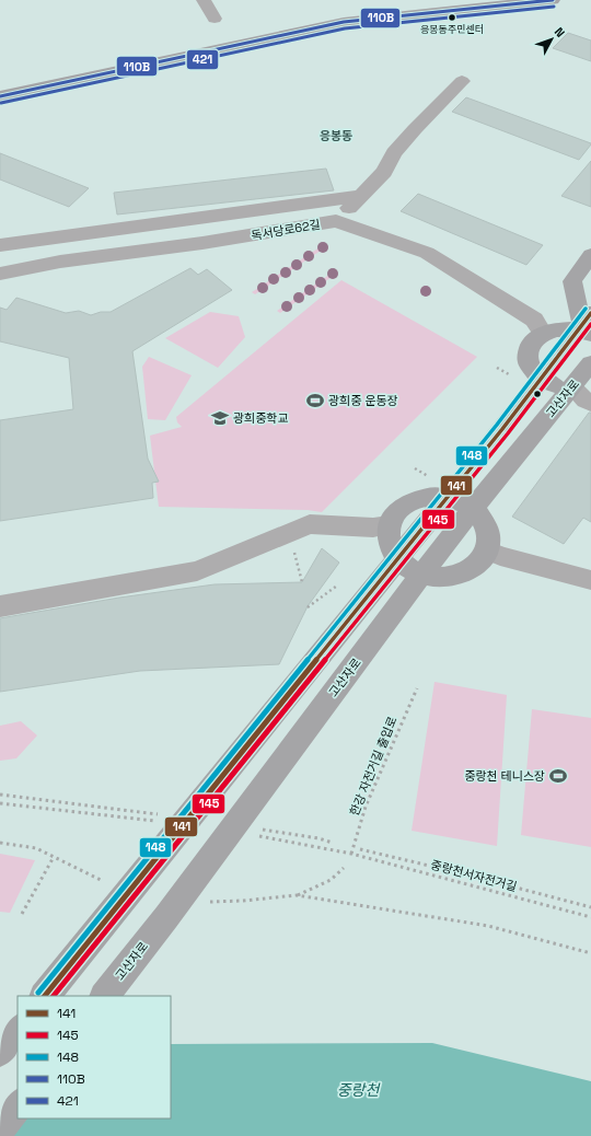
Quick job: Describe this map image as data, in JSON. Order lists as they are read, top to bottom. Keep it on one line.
{"streets":{"main road":["고산자로"],"street":["독서당로62길"],"path":["한강 자전거길 출입로","중랑천서자전거길"]},"crossings":[["한강 자전거길 출입로","중랑천서자전거길"]],"districts":["응봉동"],"water":["중랑천"],"places":{"other":["응봉동주민센터"],"sports":["광희중 운동장","중랑천 테니스장"],"school or university":["광희중학교"]},"lines":["transit line 110B","transit line 421","transit line 148","transit line 141","transit line 145"],"legend":["141","145","148","110B","421"],"north":"top right"}
